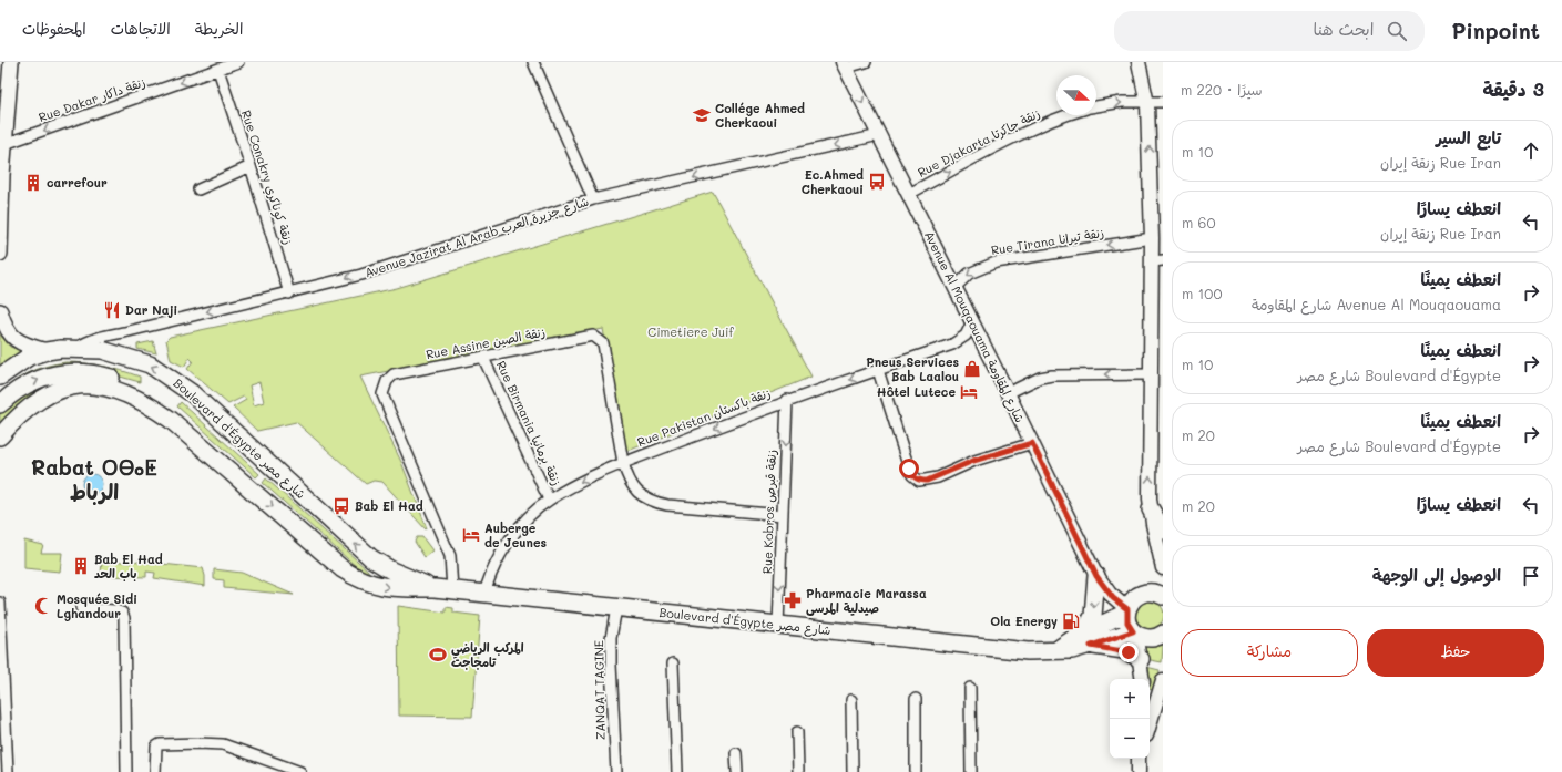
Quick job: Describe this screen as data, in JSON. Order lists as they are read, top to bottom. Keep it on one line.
{"streets":{"main road":["Boulevard d'Égypte شارع مصر"],"street":["Rue Dakar زنقة داكار","Rue Djakarta زنقة جاكرتا","Rue Conakry زنقة كوناكري","Avenue Jazirat Al Arab شارع جزيرة العرب","Rue Tirana زنقة تيرانا","Avenue Al Mouqaouama شارع المقاومة","Rue Assine زنقة الصين","Rue Pakistan زنقة باكستان","Rue Birmania زنقة برمانيا","Rue Kobros زنقة قبرص","ZANQAT TAGINE"]},"crossings":[["Rue Dakar زنقة داكار","Rue Conakry زنقة كوناكري"],["Rue Djakarta زنقة جاكرتا","Avenue Al Mouqaouama شارع المقاومة"],["Rue Conakry زنقة كوناكري","Avenue Jazirat Al Arab شارع جزيرة العرب"],["Avenue Jazirat Al Arab شارع جزيرة العرب","Avenue Al Mouqaouama شارع المقاومة"],["Avenue Jazirat Al Arab شارع جزيرة العرب","Boulevard d'Égypte شارع مصر"],["Rue Tirana زنقة تيرانا","Avenue Al Mouqaouama شارع المقاومة"],["Avenue Al Mouqaouama شارع المقاومة","Rue Pakistan زنقة باكستان"],["Avenue Al Mouqaouama شارع المقاومة","Boulevard d'Égypte شارع مصر"],["Rue Assine زنقة الصين","Rue Pakistan زنقة باكستان"],["Rue Assine زنقة الصين","Rue Birmania زنقة برمانيا"],["Rue Assine زنقة الصين","Boulevard d'Égypte شارع مصر"],["Rue Pakistan زنقة باكستان","Rue Birmania زنقة برمانيا"],["Rue Pakistan زنقة باكستان","Boulevard d'Égypte شارع مصر"],["Rue Pakistan زنقة باكستان","Rue Kobros زنقة قبرص"],["Boulevard d'Égypte شارع مصر","Rue Kobros زنقة قبرص"],["Boulevard d'Égypte شارع مصر","ZANQAT TAGINE"]],"one_way":["Rue Dakar زنقة داكار","Rue Djakarta زنقة جاكرتا","Avenue Jazirat Al Arab شارع جزيرة العرب","Rue Tirana زنقة تيرانا","Rue Pakistan زنقة باكستان","Rue Kobros زنقة قبرص"],"districts":["Rabat ⵔⴱⴰⵟ الرباط"],"parks":["Cimetiere Juif"],"places":{"school or university":["Collége Ahmed Cherkaoui"],"bus stop":["Ec.Ahmed Cherkaoui","Bab El Had"],"building":["carrefour","Bab El Had باب الحد"],"restaurant":["Dar Naji"],"shop":["Pneus Services Bab Laalou"],"hotel":["Hôtel Lutece","Auberge de Jeunes"],"pharmacy":["Pharmacie Marassa صيدلية المرسى"],"mosque":["Mosquée Sidi Lghandour"],"fuel station":["Ola Energy"],"sports":["المركب الرياضي تامجاجت"]},"north":"right","page":{"header":"Pinpoint","search":"ابحث هنا","nav":["الخريطة","الاتجاهات","المحفوظات"],"heading":["3 دقيقة","سيرًا · 220 m"],"list":[["تابع السير","Rue Iran زنقة إيران","10 m"],["انعطف يسارًا","Rue Iran زنقة إيران","60 m"],["انعطف يمينًا","Avenue Al Mouqaouama شارع المقاومة","100 m"],["انعطف يمينًا","Boulevard d'Égypte شارع مصر","10 m"],["انعطف يمينًا","Boulevard d'Égypte شارع مصر","20 m"],["انعطف يسارًا","20 m"],"الوصول إلى الوجهة"],"buttons":["حفظ","مشاركة"],"map_buttons":["+","−"]}}
